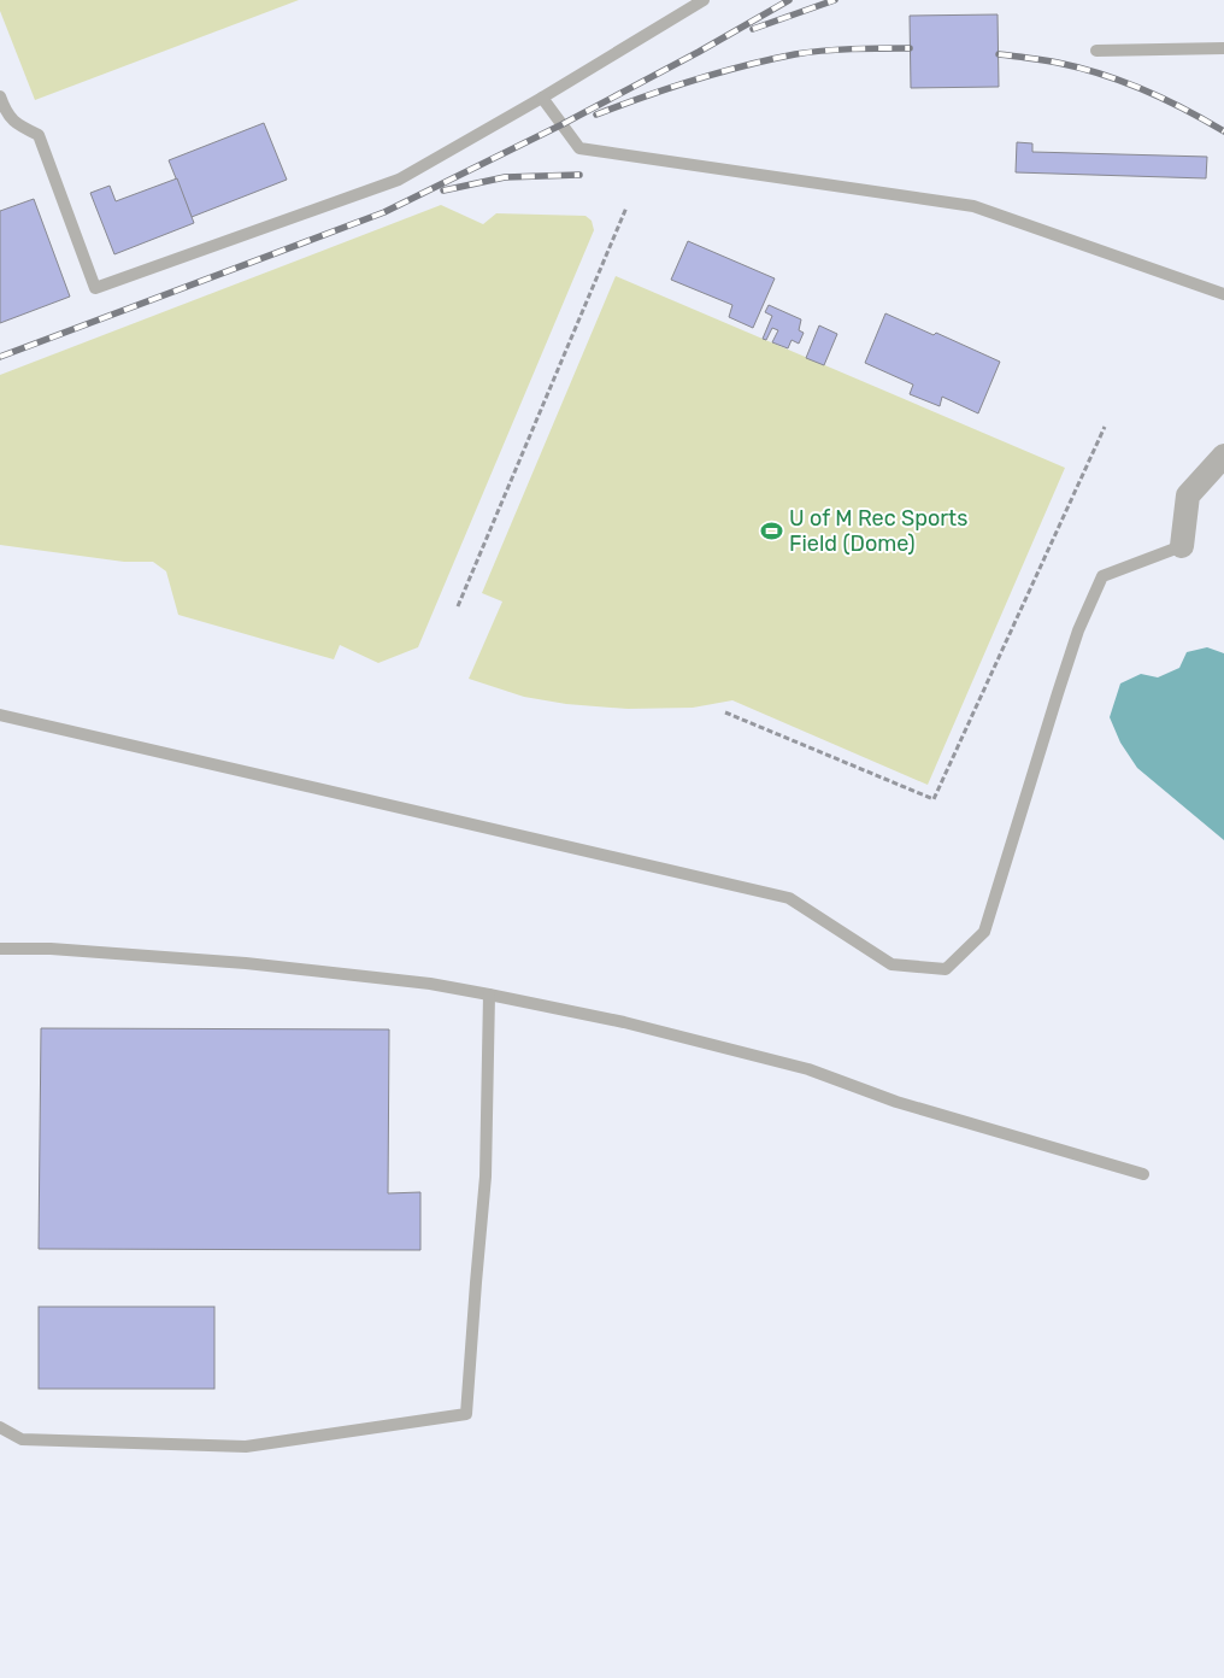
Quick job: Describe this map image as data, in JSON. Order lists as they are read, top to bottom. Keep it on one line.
{"places":{"sports":["U of M Rec Sports Field (Dome)"]}}
